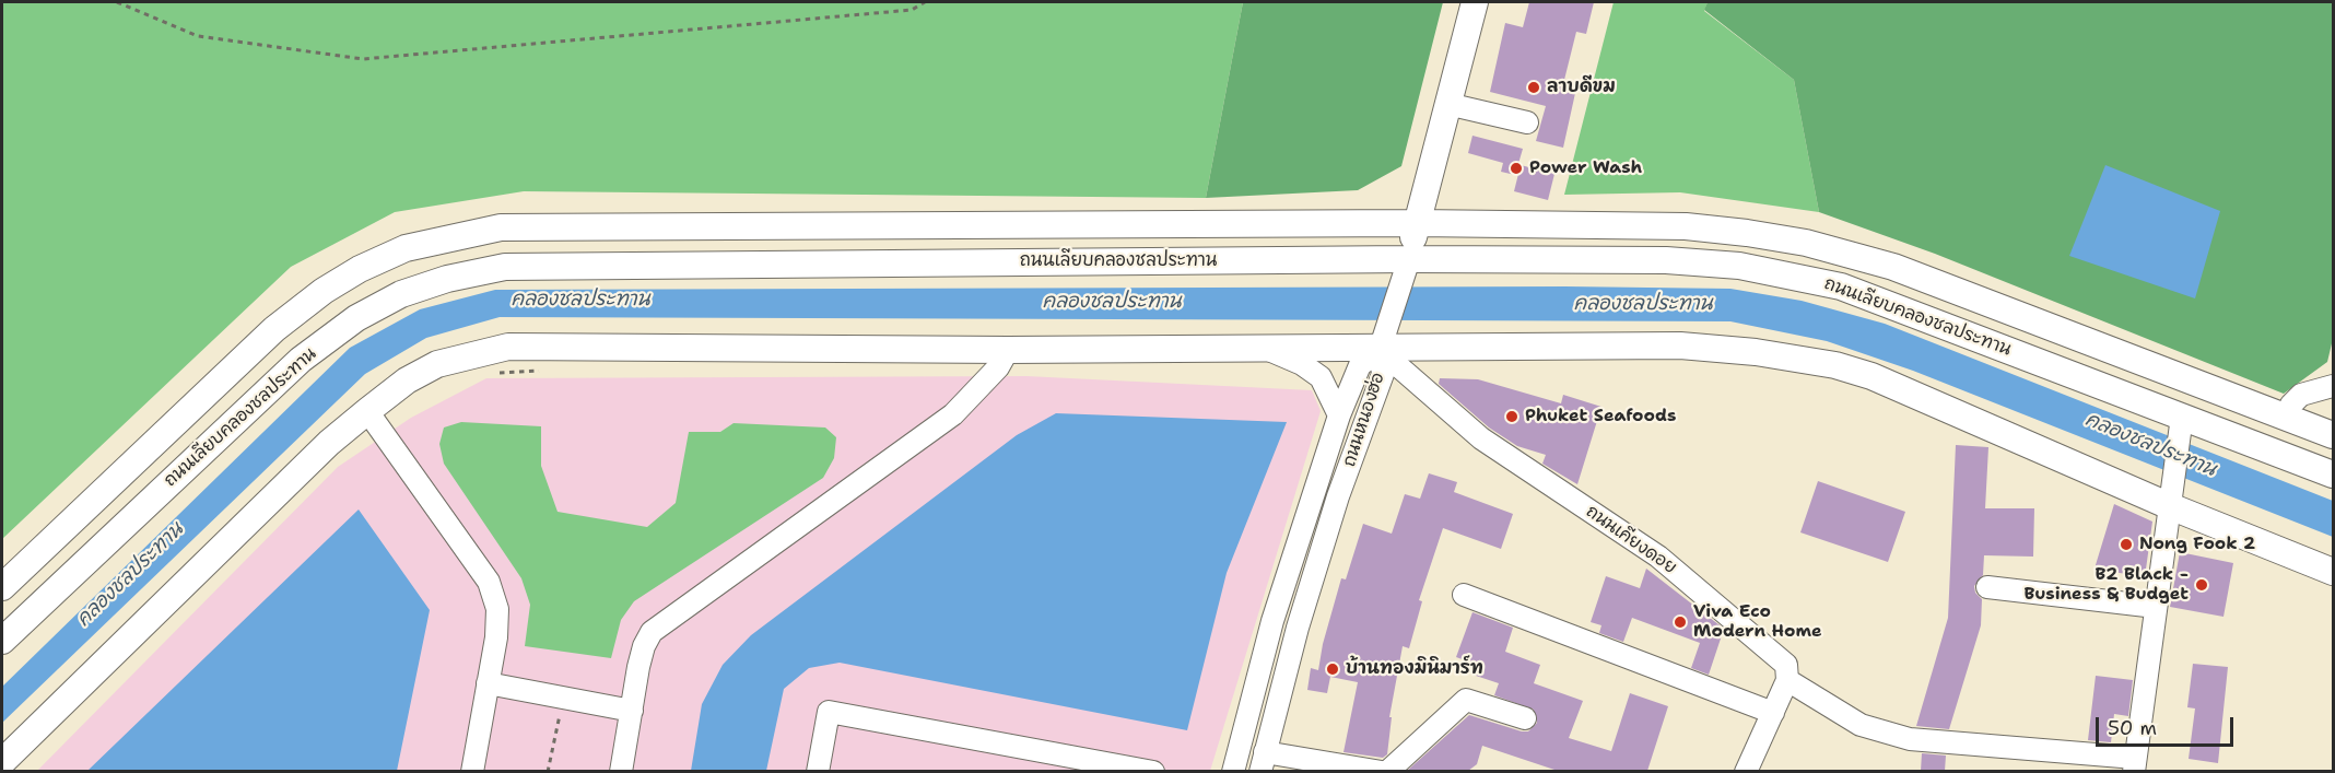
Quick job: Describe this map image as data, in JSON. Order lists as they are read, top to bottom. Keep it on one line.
{"streets":{"main road":["ถนนเลียบคลองชลประทาน"],"street":["ถนนหนองฮ่อ","ถนนเคียงดอย"]},"crossings":[["ถนนหนองฮ่อ","ถนนเคียงดอย"]],"water":["คลองชลประทาน"],"places":["ลาบดีขม","Power Wash","Phuket Seafoods","Nong Fook 2","B2 Black - Business & Budget","Viva Eco Modern Home","บ้านทองมินิมาร์ท"],"scale_bar":"50 m"}
